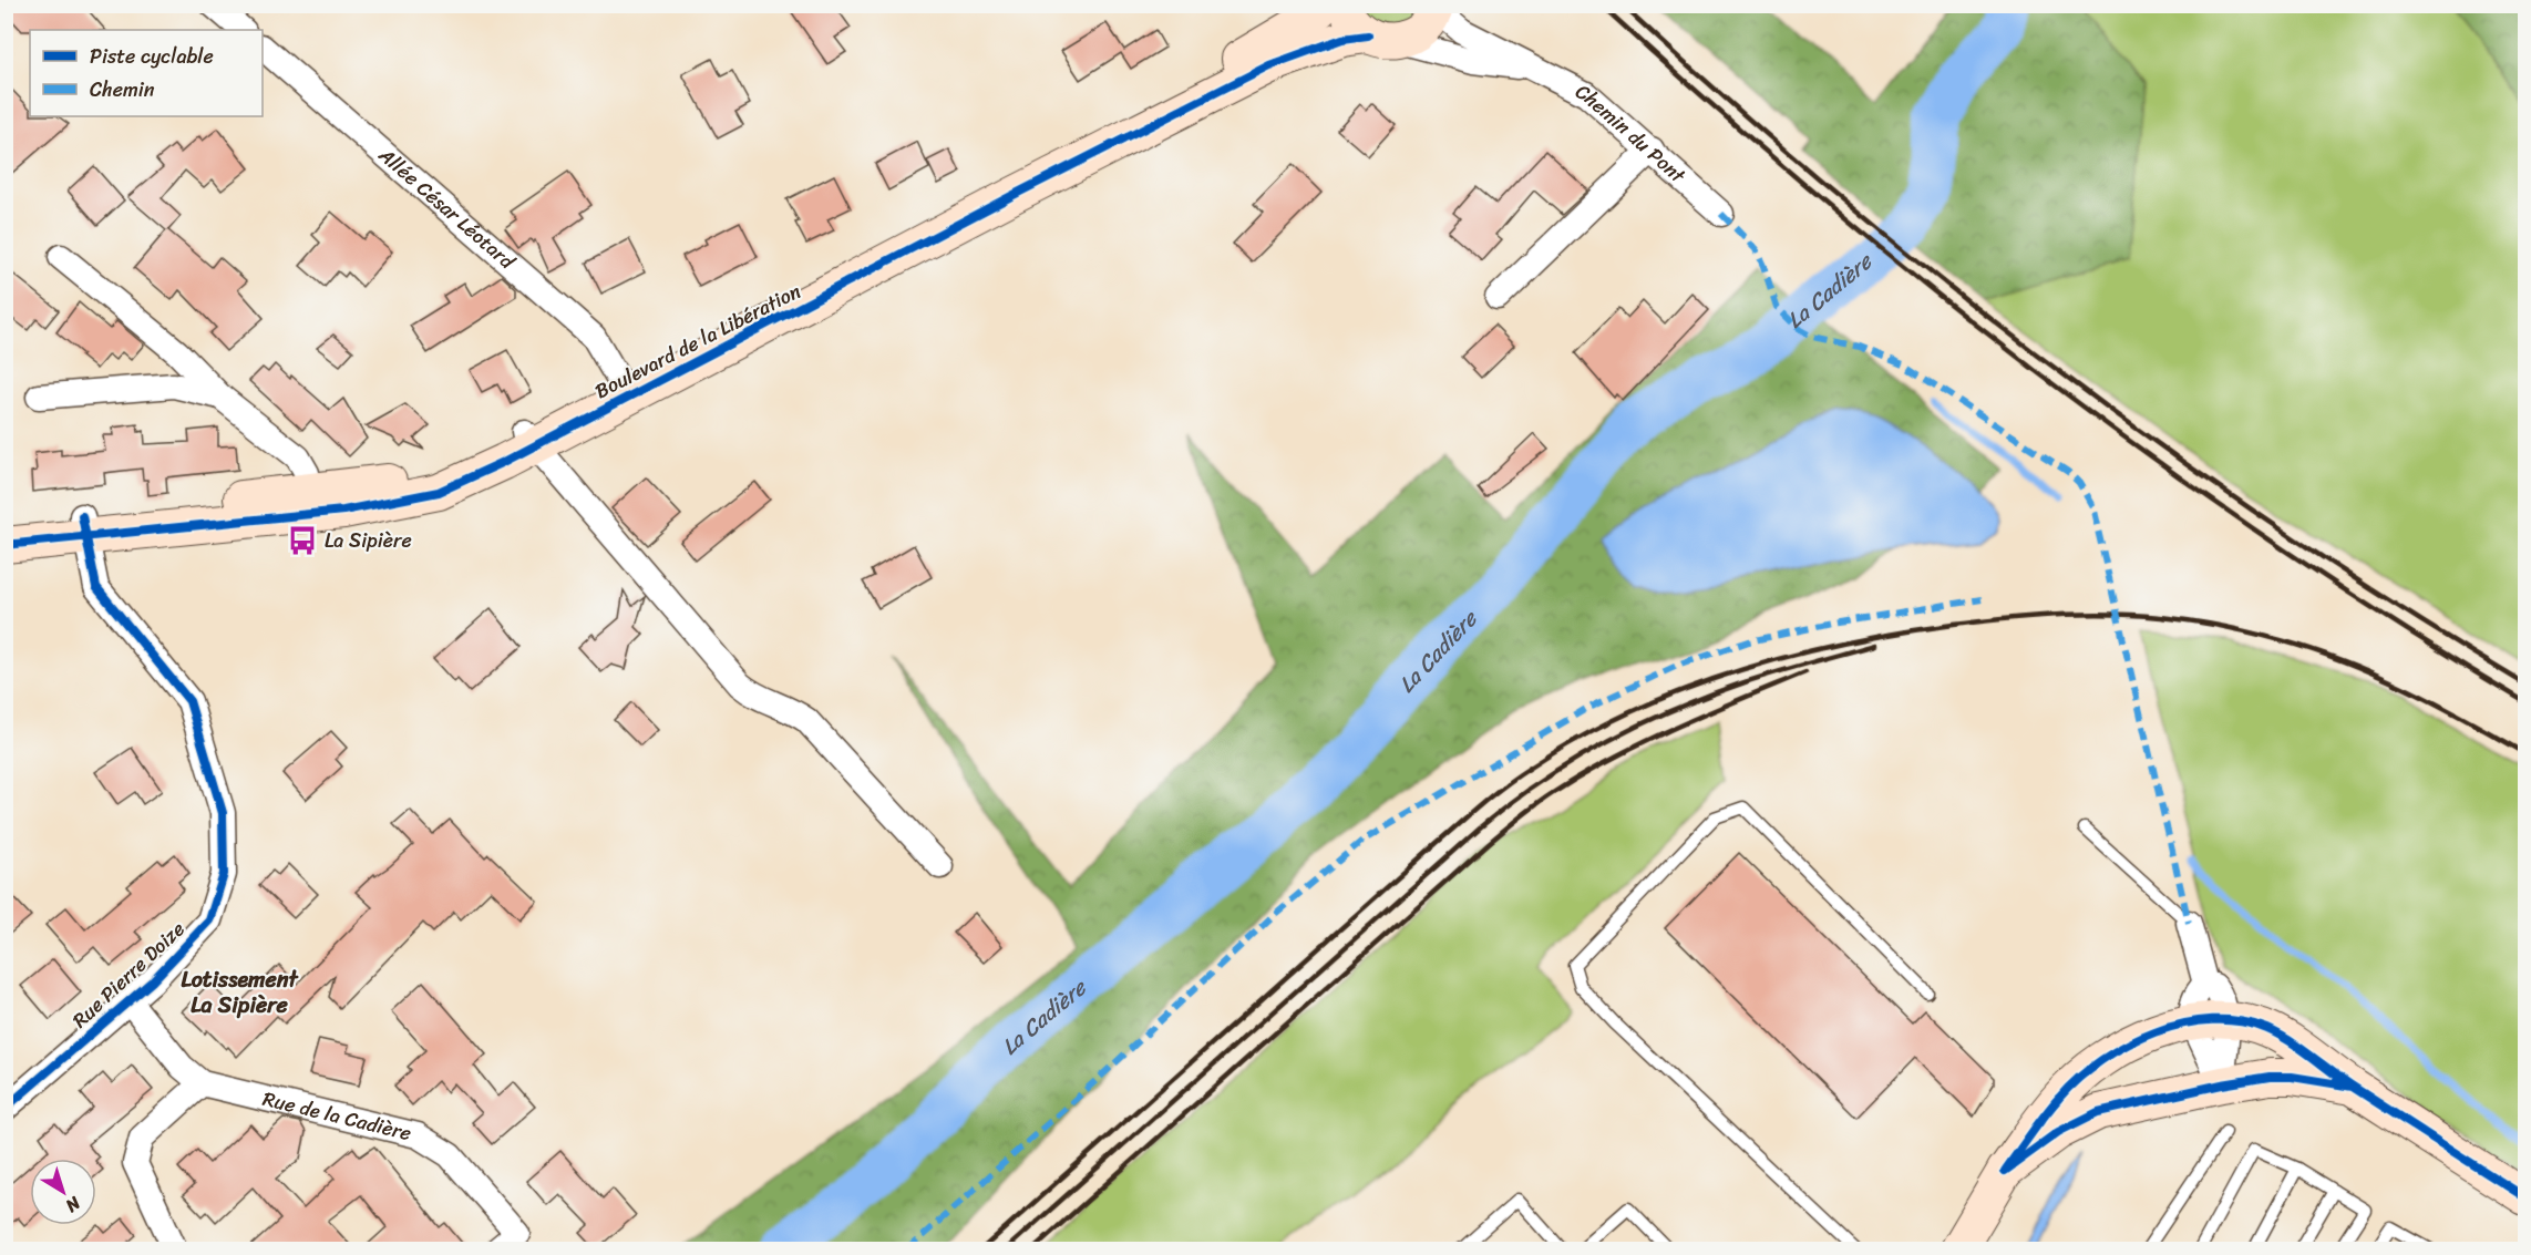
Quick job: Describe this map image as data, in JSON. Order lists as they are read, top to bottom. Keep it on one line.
{"streets":{"street":["Chemin du Pont","Allée César Léotard","Boulevard de la Libération","Rue Pierre Doize","Rue de la Cadière"]},"crossings":[["Chemin du Pont","Boulevard de la Libération"],["Allée César Léotard","Boulevard de la Libération"],["Boulevard de la Libération","Rue Pierre Doize"],["Rue Pierre Doize","Rue de la Cadière"]],"districts":["Lotissement La Sipière"],"water":["La Cadière"],"places":{"bus stop":["La Sipière"]},"legend":["Piste cyclable","Chemin"],"north":"bottom right"}
